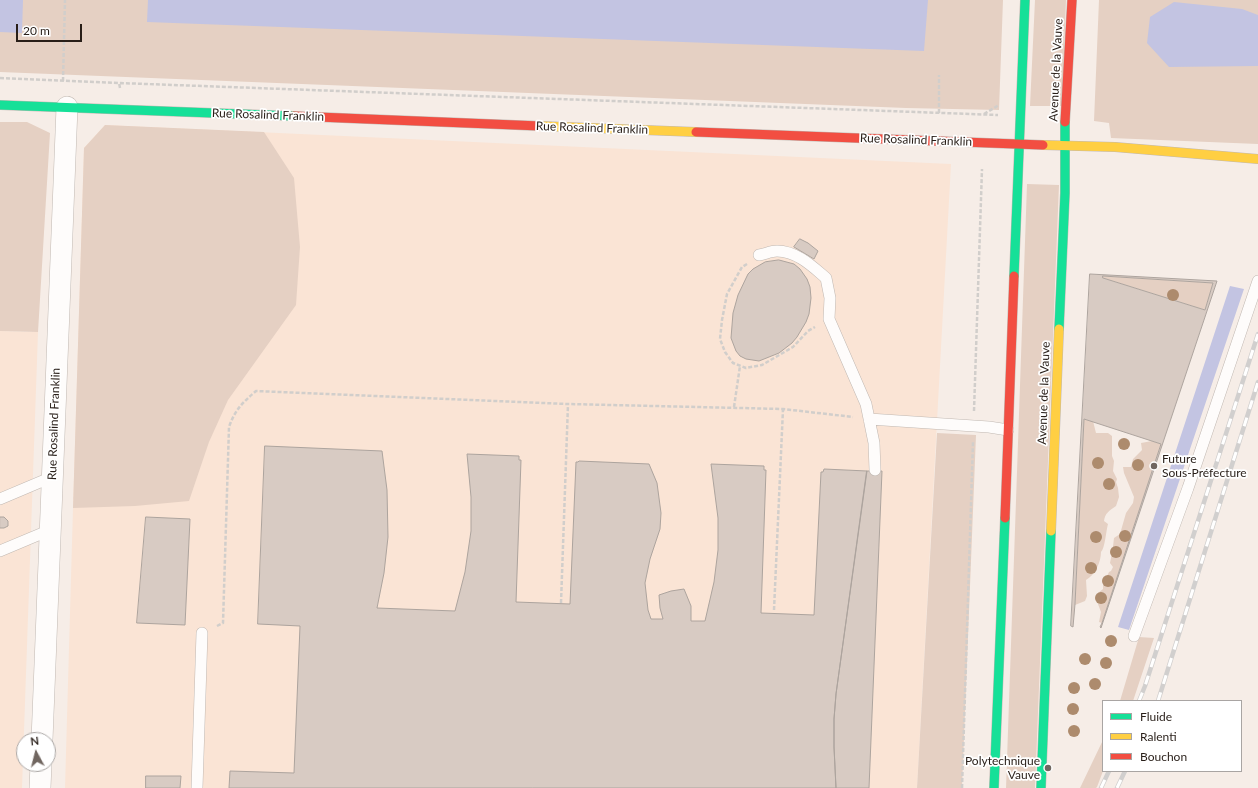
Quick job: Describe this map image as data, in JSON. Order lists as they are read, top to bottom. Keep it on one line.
{"streets":{"main road":["Avenue de la Vauve","Rue Rosalind Franklin"]},"crossings":[["Avenue de la Vauve","Rue Rosalind Franklin"]],"places":["Future Sous-Préfecture","Polytechnique Vauve"],"legend":["Fluide","Ralenti","Bouchon"],"scale_bar":"20 m","north":"top"}
